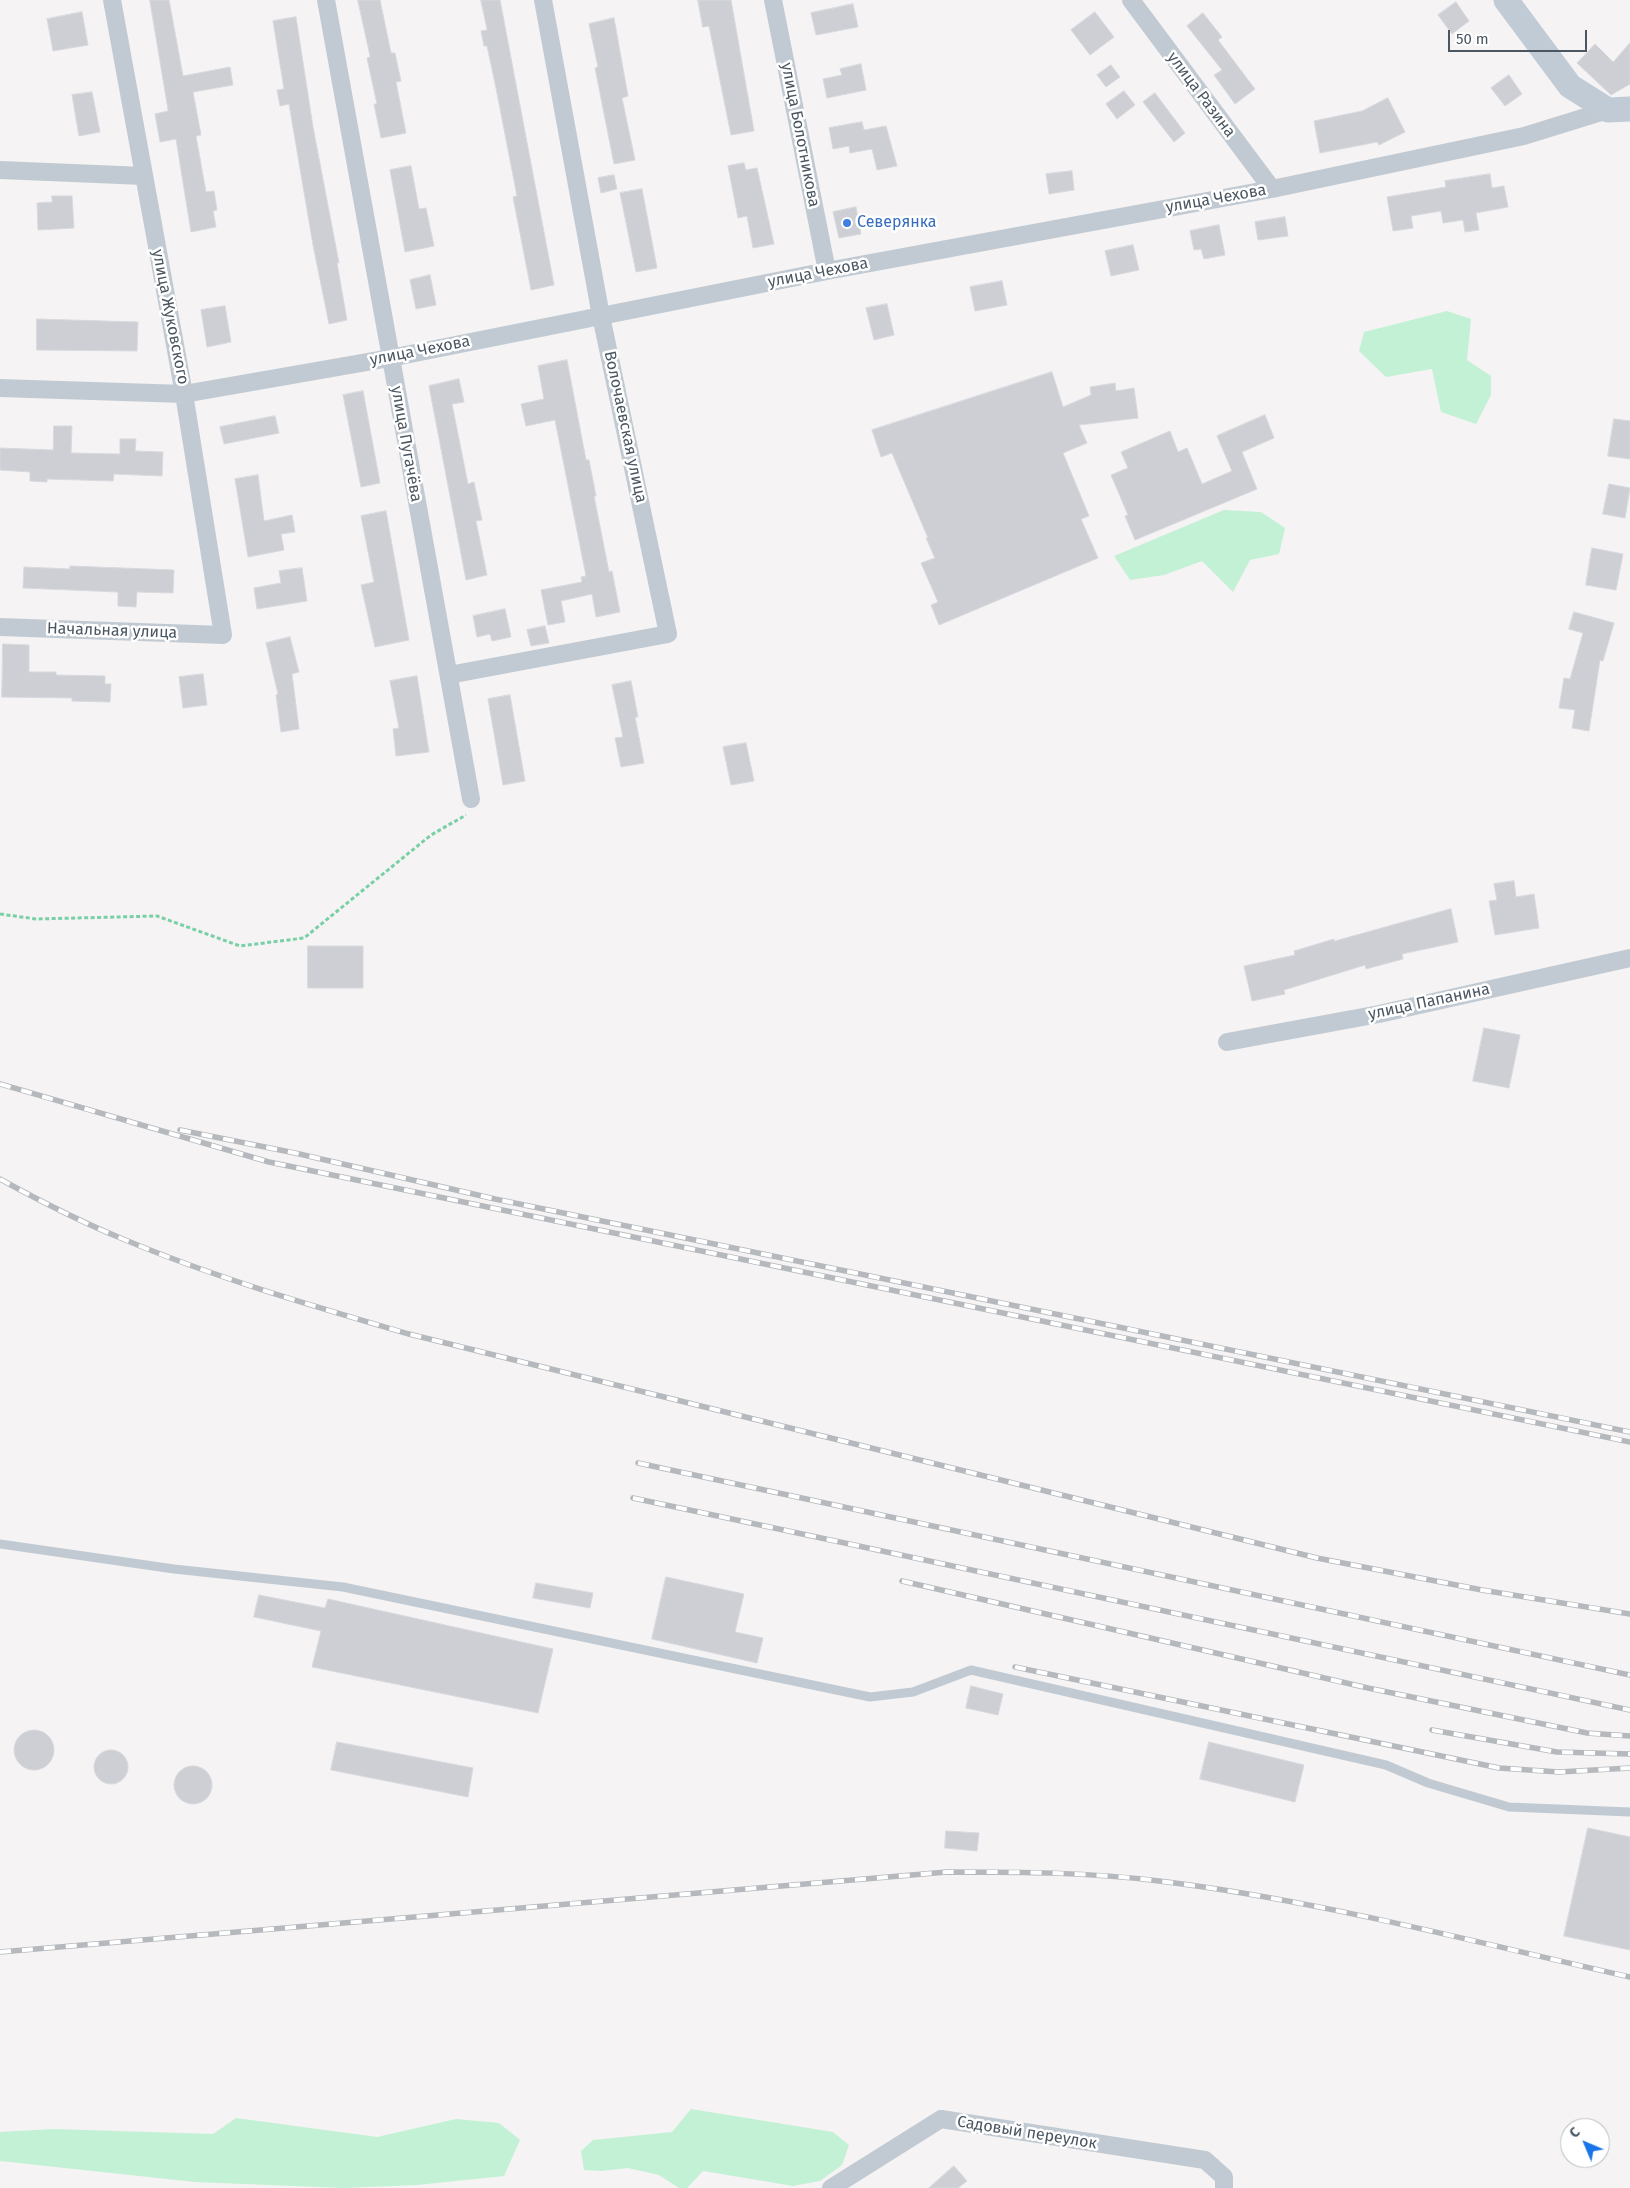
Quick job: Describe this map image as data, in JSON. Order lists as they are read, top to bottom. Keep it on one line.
{"streets":{"street":["улица Разина","улица Болотникова","улица Чехова","улица Жуковского","Волочаевская улица","улица Пугачёва","Начальная улица","улица Папанина","Садовый переулок"]},"crossings":[["улица Разина","улица Чехова"],["улица Болотникова","улица Чехова"],["улица Чехова","улица Жуковского"],["улица Чехова","Волочаевская улица"],["улица Чехова","улица Пугачёва"],["улица Жуковского","Начальная улица"],["Волочаевская улица","улица Пугачёва"]],"places":["Северянка"],"scale_bar":"50 m","north":"top left"}
